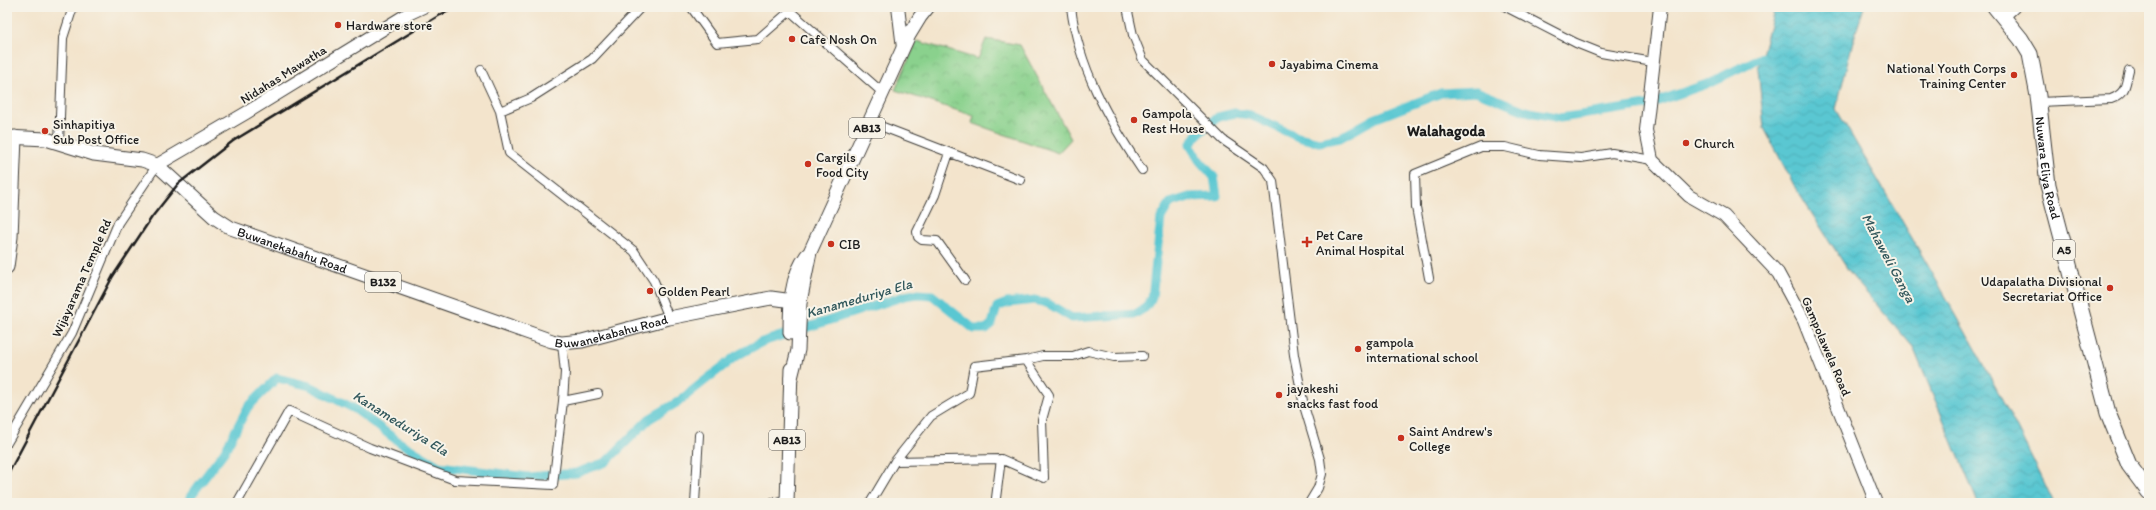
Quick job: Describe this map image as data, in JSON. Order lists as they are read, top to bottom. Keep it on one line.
{"streets":{"highway":["Nuwara Eliya Road","A5"],"main road":["AB13","Buwanekabahu Road","B132"],"street":["Nidahas Mawatha","Wijayarama Temple Rd","Gampolawela Road"]},"crossings":[["Nidahas Mawatha","Buwanekabahu Road"],["Nidahas Mawatha","Wijayarama Temple Rd"],["AB13","Buwanekabahu Road"],["Buwanekabahu Road","Wijayarama Temple Rd"],["Buwanekabahu Road","B132"]],"districts":["Walahagoda"],"water":["Mahaweli Ganga","Kanameduriya Ela"],"places":{"other":["Hardware store","Cafe Nosh On","Jayabima Cinema","National Youth Corps Training Center","Gampola Rest House","Sinhapitiya Sub Post Office","Church","Cargils Food City","CIB","Udapalatha Divisional Secretariat Office","Golden Pearl","gampola international school","jayakeshi snacks fast food","Saint Andrew's College"],"health":["Pet Care Animal Hospital"]}}
